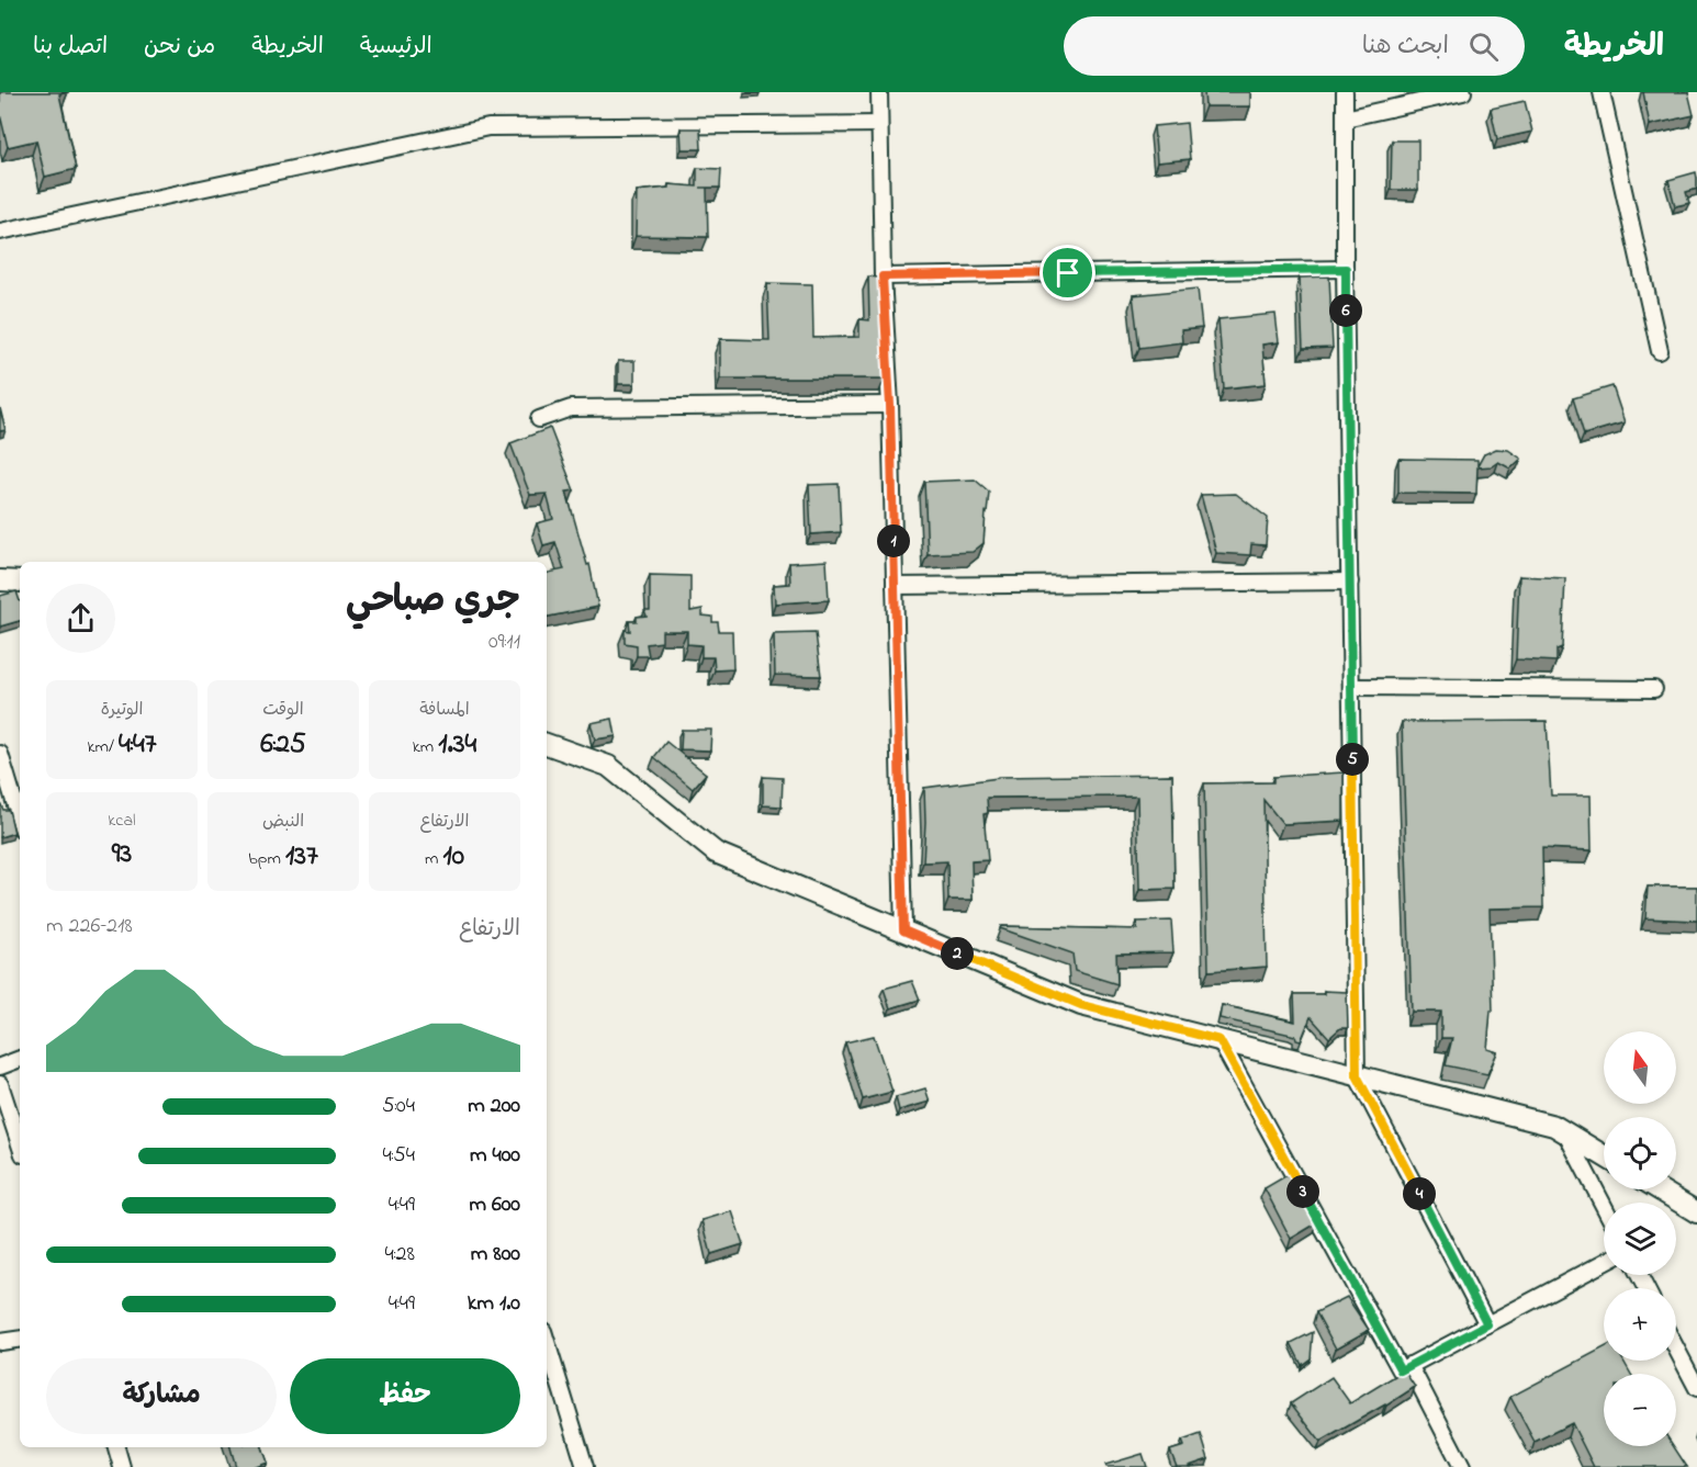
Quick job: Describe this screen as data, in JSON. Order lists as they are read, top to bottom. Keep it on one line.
{"north":"top","page":{"header":"الخريطة","search":"ابحث هنا","nav":["الرئيسية","الخريطة","من نحن","اتصل بنا"],"pins":["6","1","5","2","3","4"],"heading":["جري صباحي","09:11"],"stats":[["المسافة","1.34 km"],["الوقت","6:25"],["الوتيرة","4:47 /km"],["الارتفاع","10 m"],["النبض","137 bpm"],["kcal","93"]],"chart":["الارتفاع","218–226 m"],"map_buttons":["+","−"],"list":[{"name":"200 m","note":"5:04"},{"name":"400 m","note":"4:54"},{"name":"600 m","note":"4:49"},{"name":"800 m","note":"4:28"},{"name":"1.0 km","note":"4:49"}],"buttons":["حفظ","مشاركة"]}}
